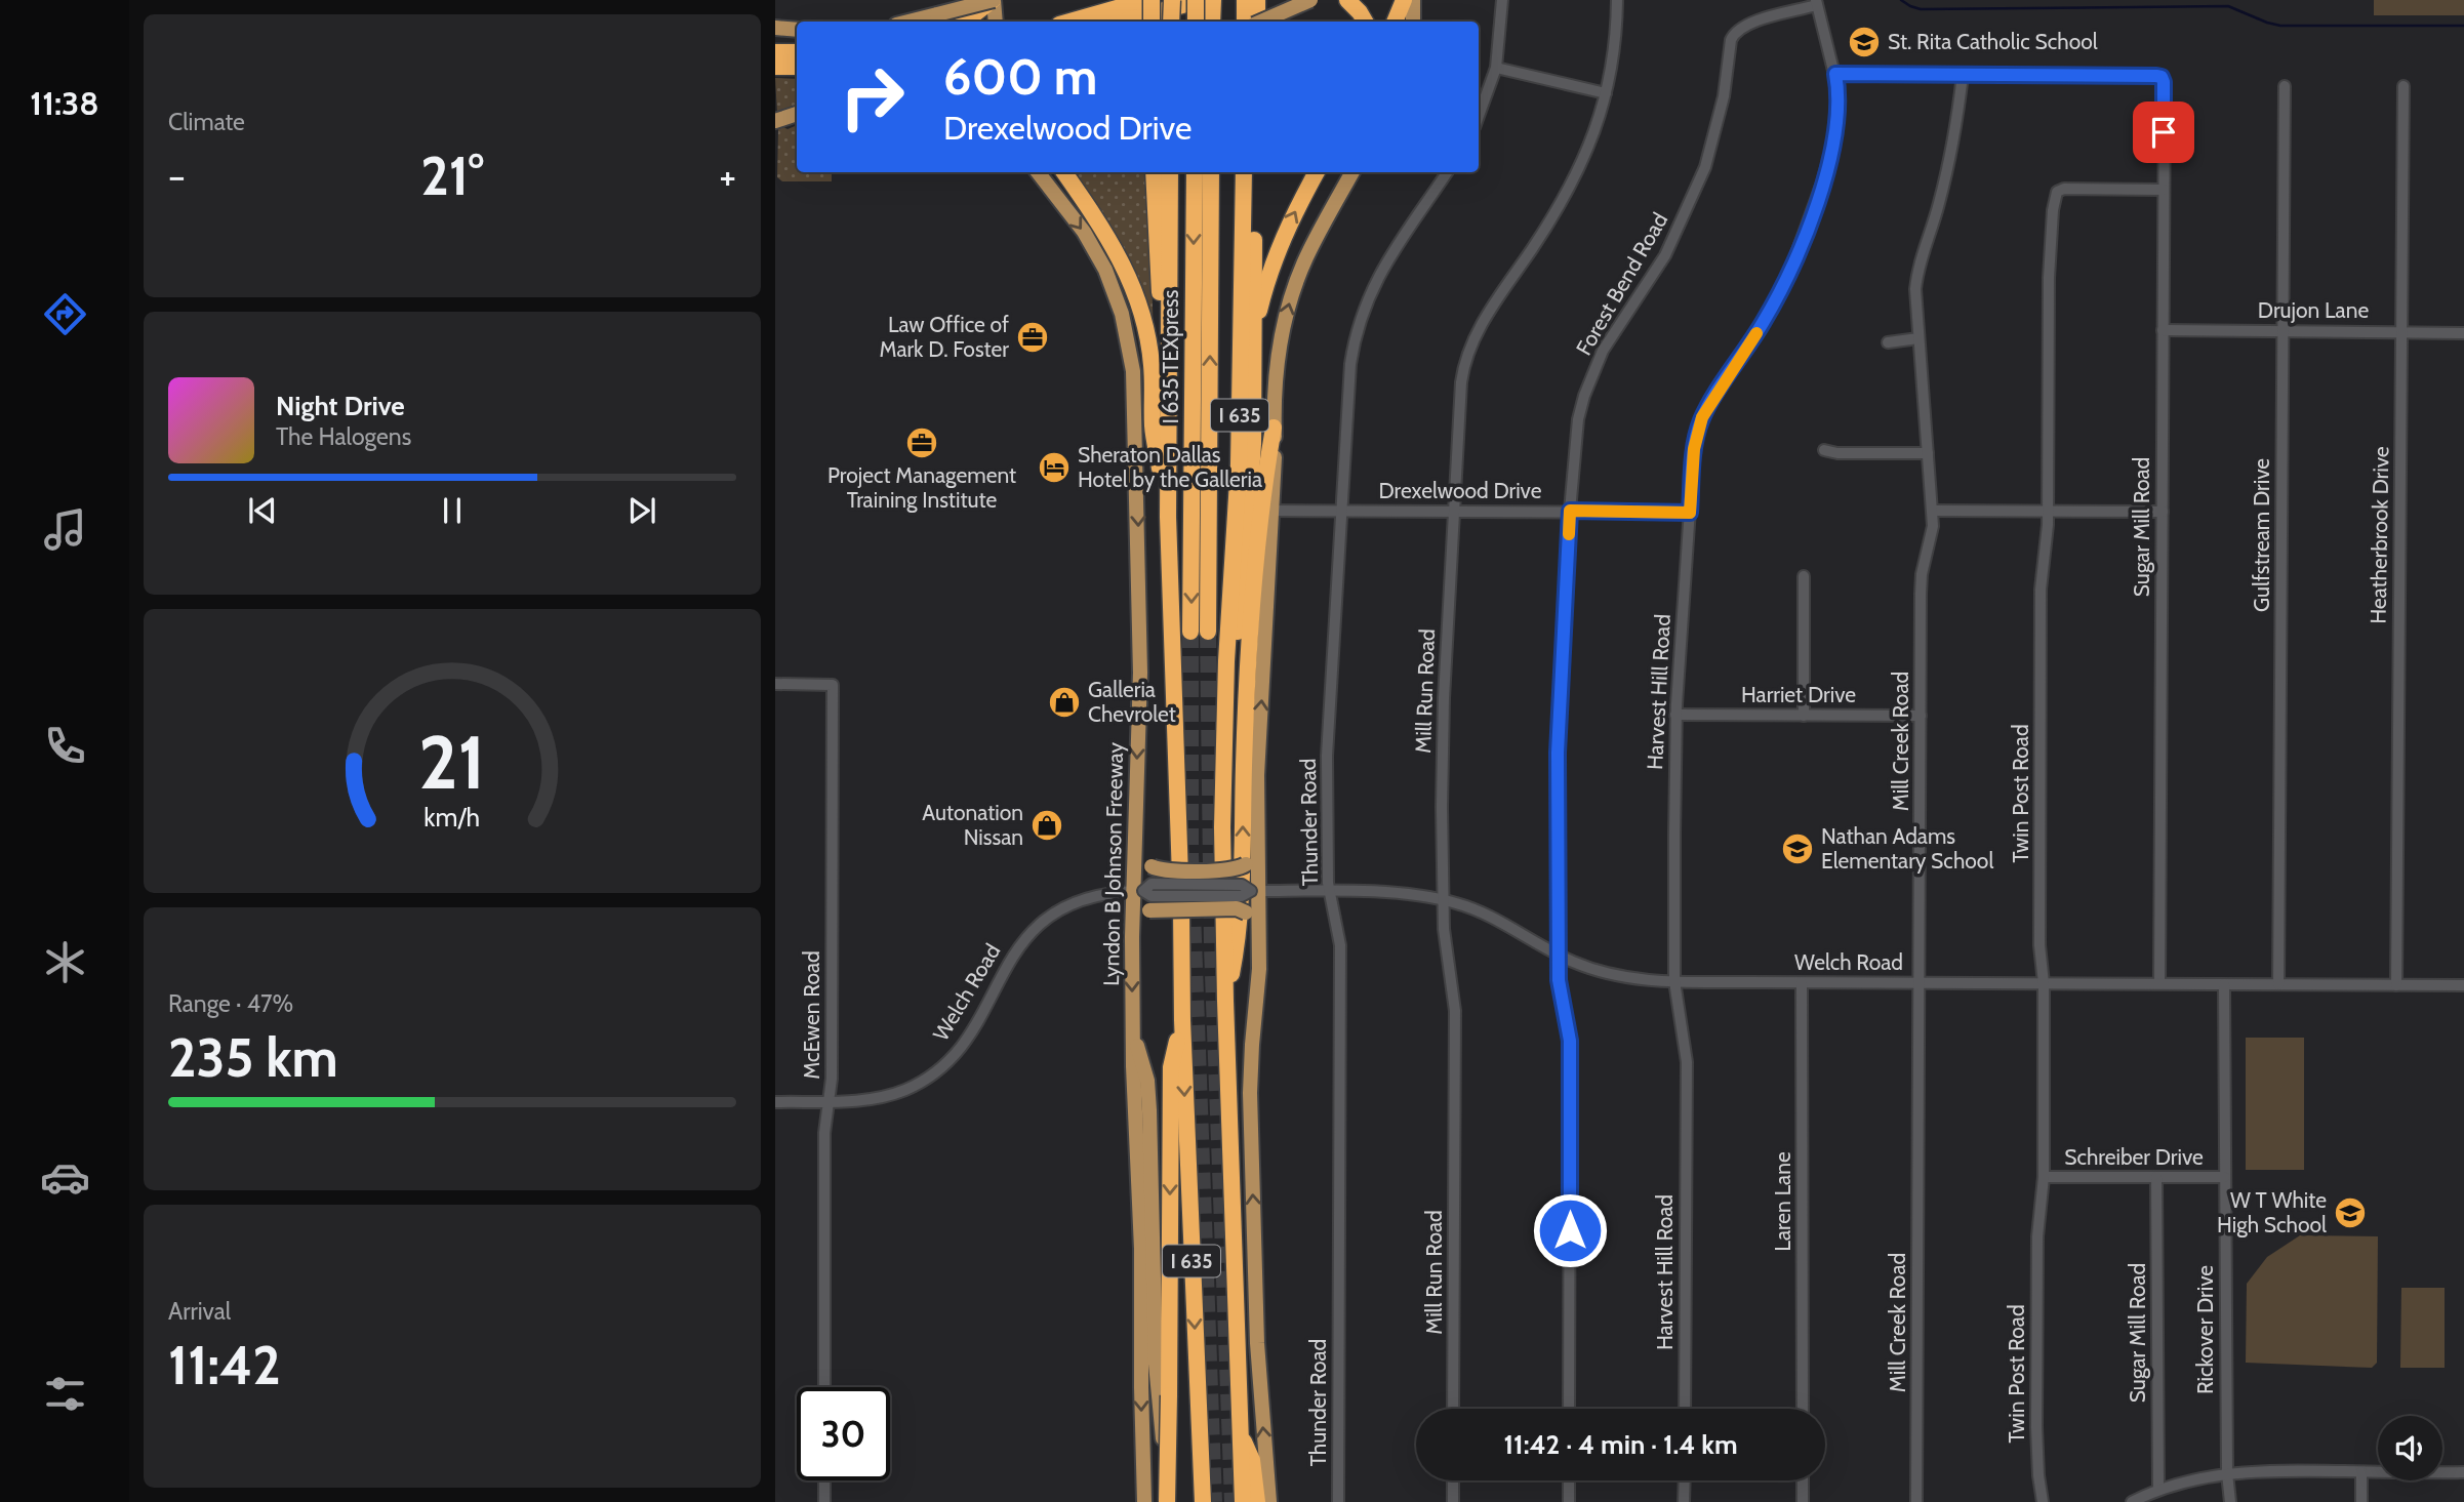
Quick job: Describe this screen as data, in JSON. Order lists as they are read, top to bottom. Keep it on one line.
{"streets":{"highway":["I 635 TEXpress","I 635"],"main road":["Lyndon B Johnson Freeway"],"street":["Forest Bend Road","Drujon Lane","Drexelwood Drive","Sugar Mill Road","Gulfstream Drive","Heatherbrook Drive","Mill Run Road","Harvest Hill Road","Harriet Drive","Mill Creek Road","Twin Post Road","Thunder Road","Welch Road","McEwen Road","Schreiber Drive","Laren Lane","Rickover Drive"]},"crossings":[["Forest Bend Road","Drexelwood Drive"],["Forest Bend Road","Harvest Hill Road"],["Forest Bend Road","Welch Road"],["Drujon Lane","Sugar Mill Road"],["Drujon Lane","Gulfstream Drive"],["Drujon Lane","Heatherbrook Drive"],["Drexelwood Drive","Mill Run Road"],["Drexelwood Drive","Harvest Hill Road"],["Drexelwood Drive","Thunder Road"],["Sugar Mill Road","Mill Creek Road"],["Sugar Mill Road","Twin Post Road"],["Sugar Mill Road","Welch Road"],["Sugar Mill Road","Schreiber Drive"],["Gulfstream Drive","Welch Road"],["Heatherbrook Drive","Welch Road"],["Mill Run Road","Welch Road"],["Harvest Hill Road","Harriet Drive"],["Harvest Hill Road","Welch Road"],["Harriet Drive","Mill Creek Road"],["Mill Creek Road","Welch Road"],["Twin Post Road","Welch Road"],["Twin Post Road","Schreiber Drive"],["Thunder Road","Welch Road"],["Lyndon B Johnson Freeway","Welch Road"],["Welch Road","McEwen Road"],["Welch Road","Laren Lane"],["Welch Road","Rickover Drive"],["Schreiber Drive","Rickover Drive"]],"places":{"school or university":["St. Rita Catholic School","Nathan Adams Elementary School","W T White High School"],"office":["Law Office of Mark D. Foster","Project Management Training Institute"],"hotel":["Sheraton Dallas Hotel by the Galleria"],"shop":["Galleria Chevrolet","Autonation Nissan"]},"page":{"tabs":"11:38","tile":["Climate",["Range · 47%","235 km"],["Arrival","11:42"]],"turn":["600 m","Drexelwood Drive"],"heat":["−","21°","+"],"song":["Night Drive","The Halogens"],"limit":"30","trip":"11:42 · 4 min · 1.4 km","gauge":["21","km/h"]}}
